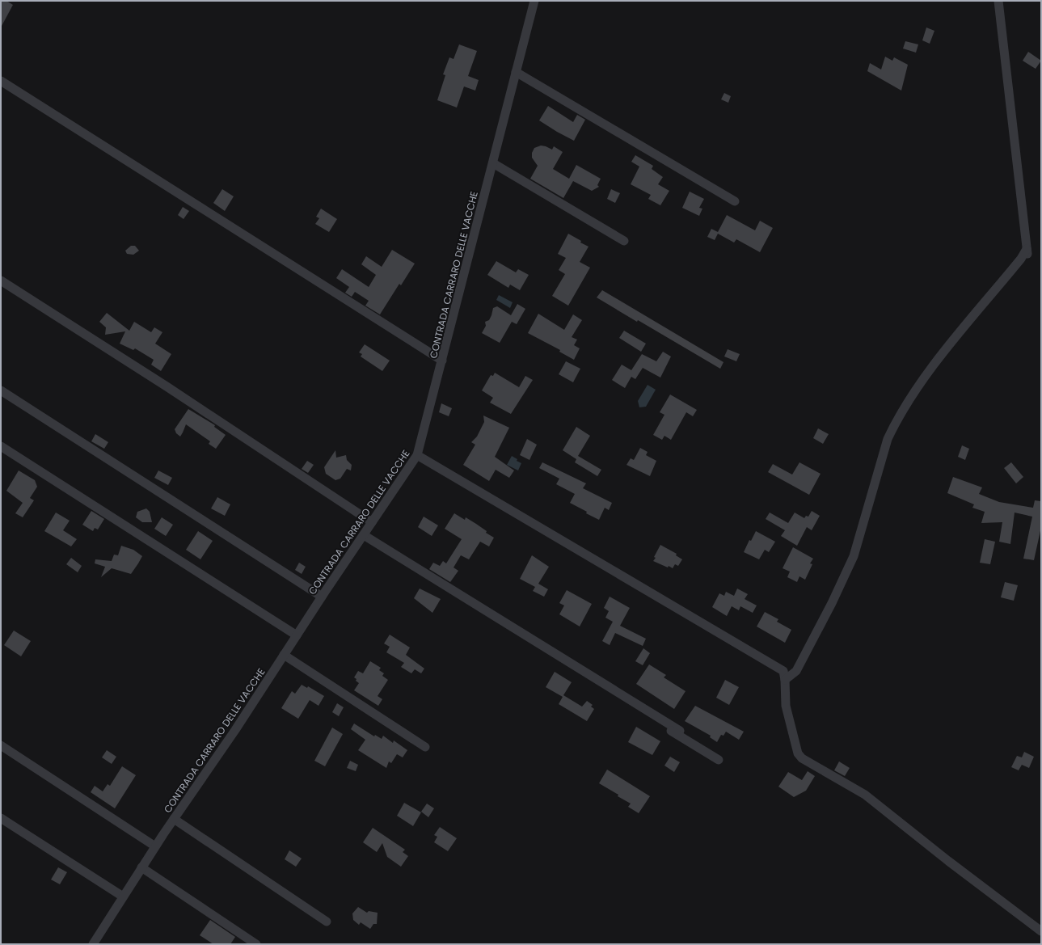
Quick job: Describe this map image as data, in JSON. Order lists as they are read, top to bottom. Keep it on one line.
{"streets":{"street":["CONTRADA CARRARO DELLE VACCHE"]}}
